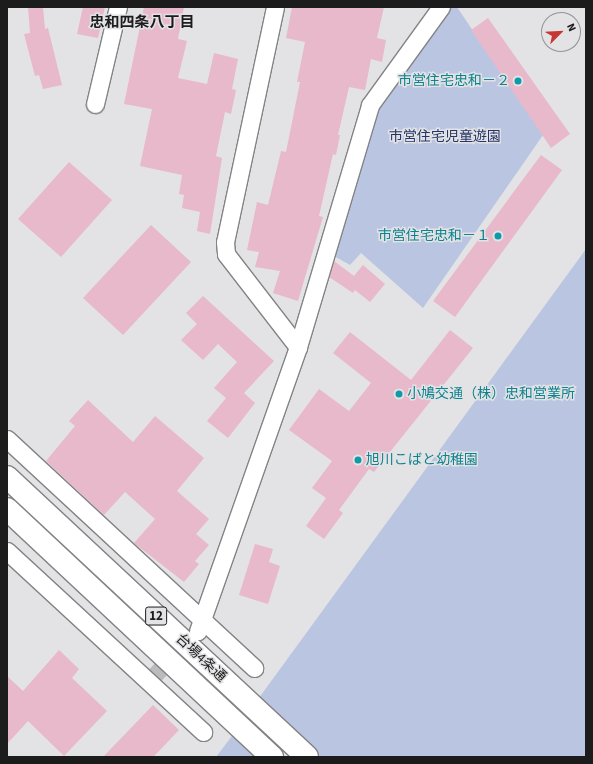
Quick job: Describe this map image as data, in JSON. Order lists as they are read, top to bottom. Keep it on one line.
{"streets":{"highway":["12","台場4条通"]},"districts":["忠和四条八丁目"],"parks":["市営住宅児童遊園"],"places":["市営住宅忠和－２","市営住宅忠和－１","小鳩交通（株）忠和営業所","旭川こばと幼稚園"],"north":"top right"}
